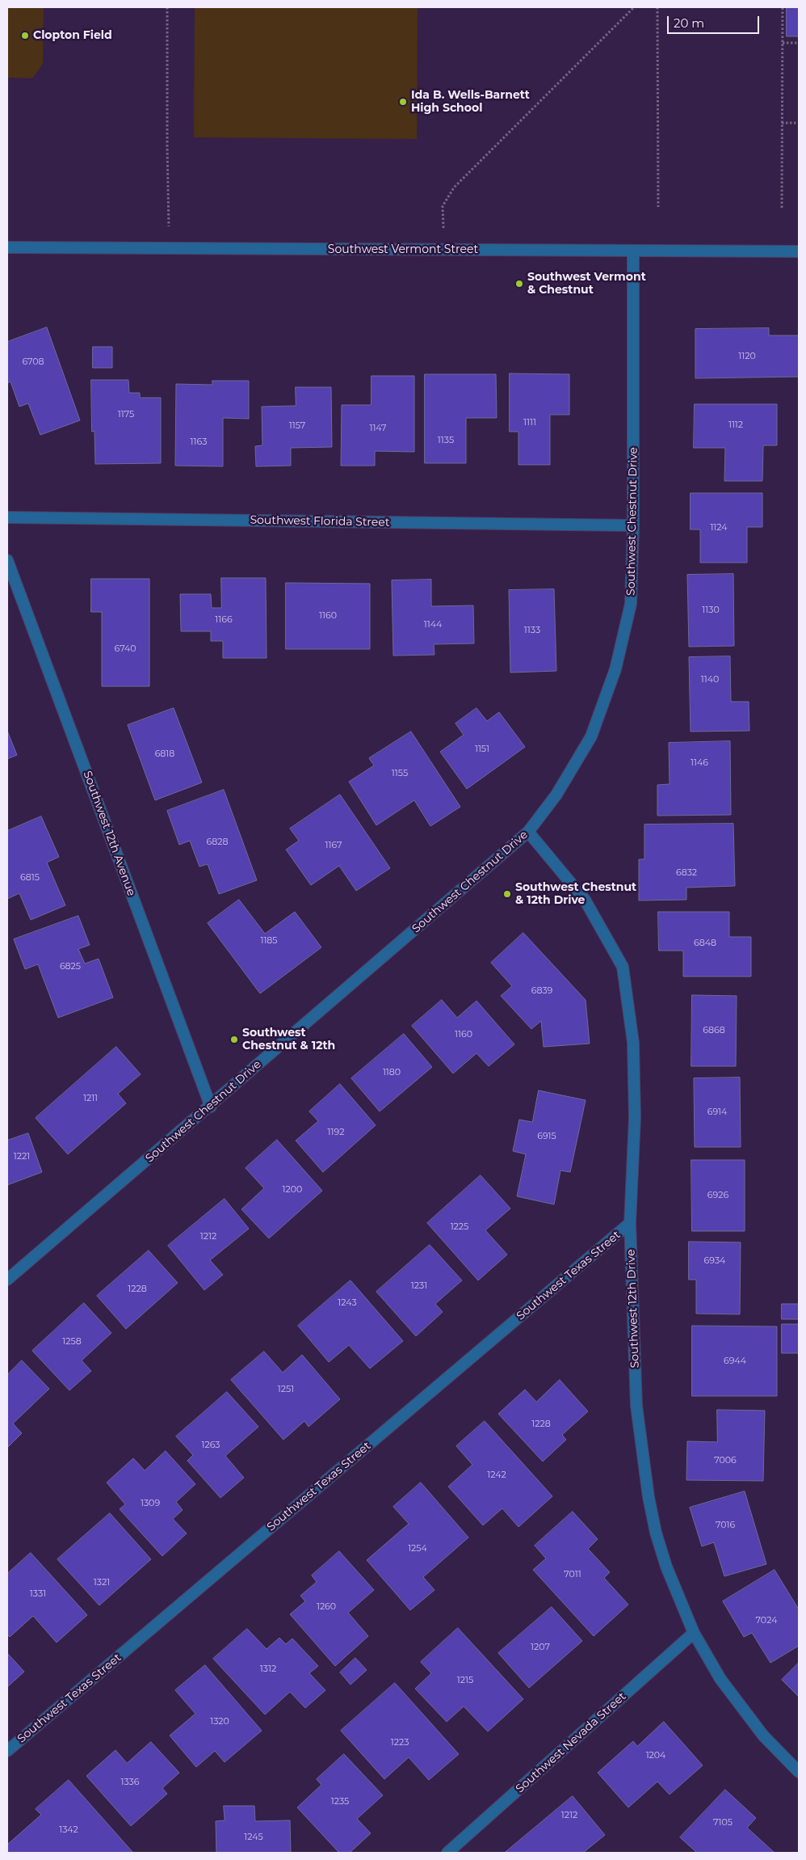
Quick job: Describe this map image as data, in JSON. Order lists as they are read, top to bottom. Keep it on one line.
{"streets":{"street":["Southwest Vermont Street","Southwest Florida Street","Southwest Chestnut Drive","Southwest 12th Avenue","Southwest Texas Street","Southwest 12th Drive","Southwest Nevada Street"]},"crossings":[["Southwest Vermont Street","Southwest Chestnut Drive"],["Southwest Florida Street","Southwest Chestnut Drive"],["Southwest Chestnut Drive","Southwest 12th Avenue"],["Southwest Chestnut Drive","Southwest 12th Drive"],["Southwest Texas Street","Southwest 12th Drive"],["Southwest 12th Drive","Southwest Nevada Street"]],"places":["Clopton Field","Ida B. Wells-Barnett High School","Southwest Vermont & Chestnut","Southwest Chestnut & 12th Drive","Southwest Chestnut & 12th"],"house_numbers":["1120","6708","1175","1111","1112","1157","1147","1135","1163","1124","1130","1160","1166","1144","1133","6740","1140","1151","6818","1146","1155","6828","1167","6832","6815","1185","6848","6825","6839","6868","1160","1180","1211","6914","1192","6915","1221","1200","6926","1225","1212","6934","1231","1228","1243","1258","6944","1251","1228","1263","7006","1242","1309","7016","1254","7011","1321","1331","1260","7024","1207","1312","1215","1320","1223","1204","1336","1235","1212","7105","1342","1245"],"scale_bar":"20 m"}
